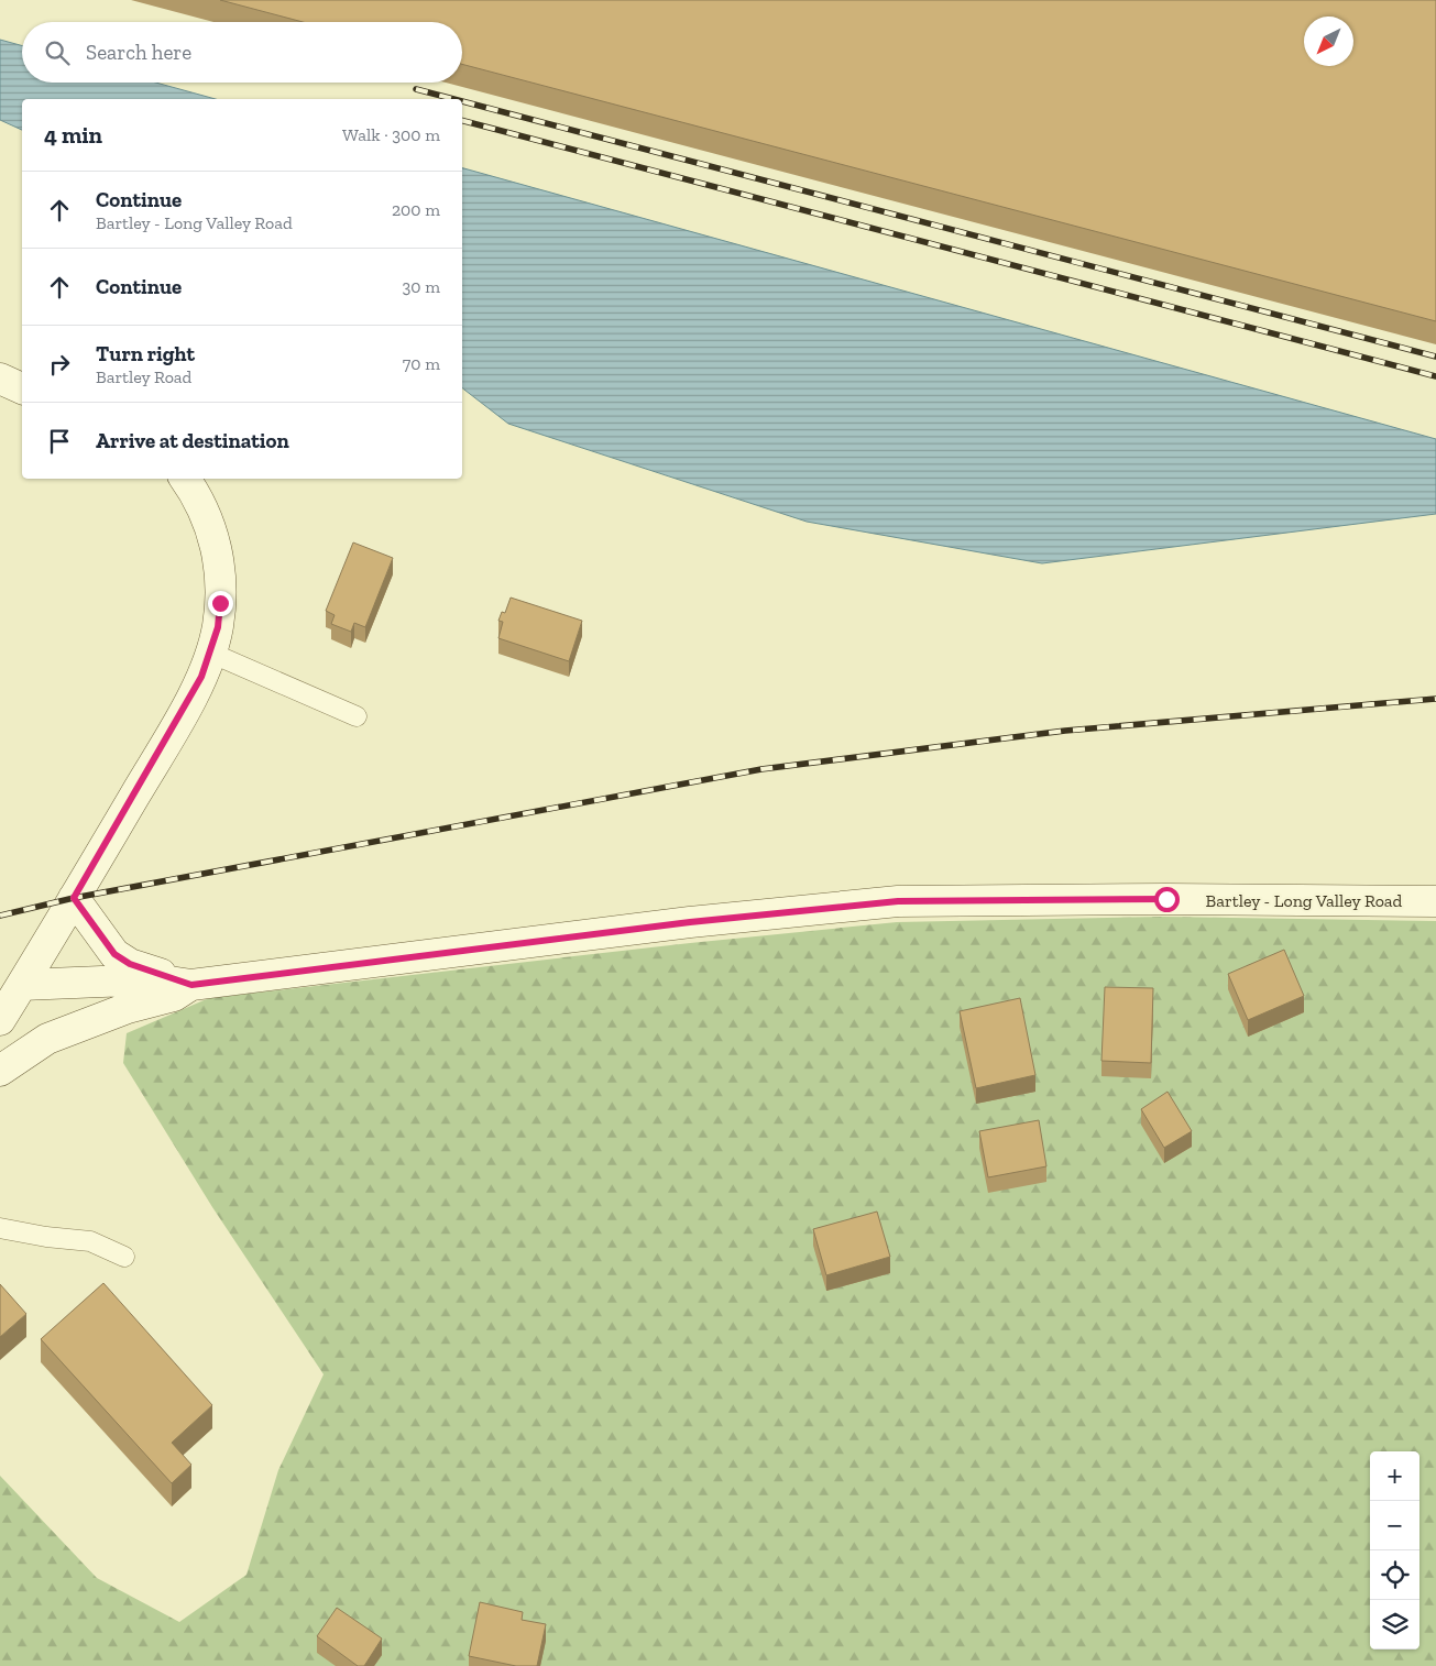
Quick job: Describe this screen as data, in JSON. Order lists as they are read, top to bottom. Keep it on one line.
{"streets":{"main road":["Bartley - Long Valley Road"]},"north":"bottom left","page":{"search":"Search here","heading":["4 min","Walk · 300 m"],"list":[["Continue","Bartley - Long Valley Road","200 m"],["Continue","30 m"],["Turn right","Bartley Road","70 m"],"Arrive at destination"],"map_buttons":["+","−"]}}
